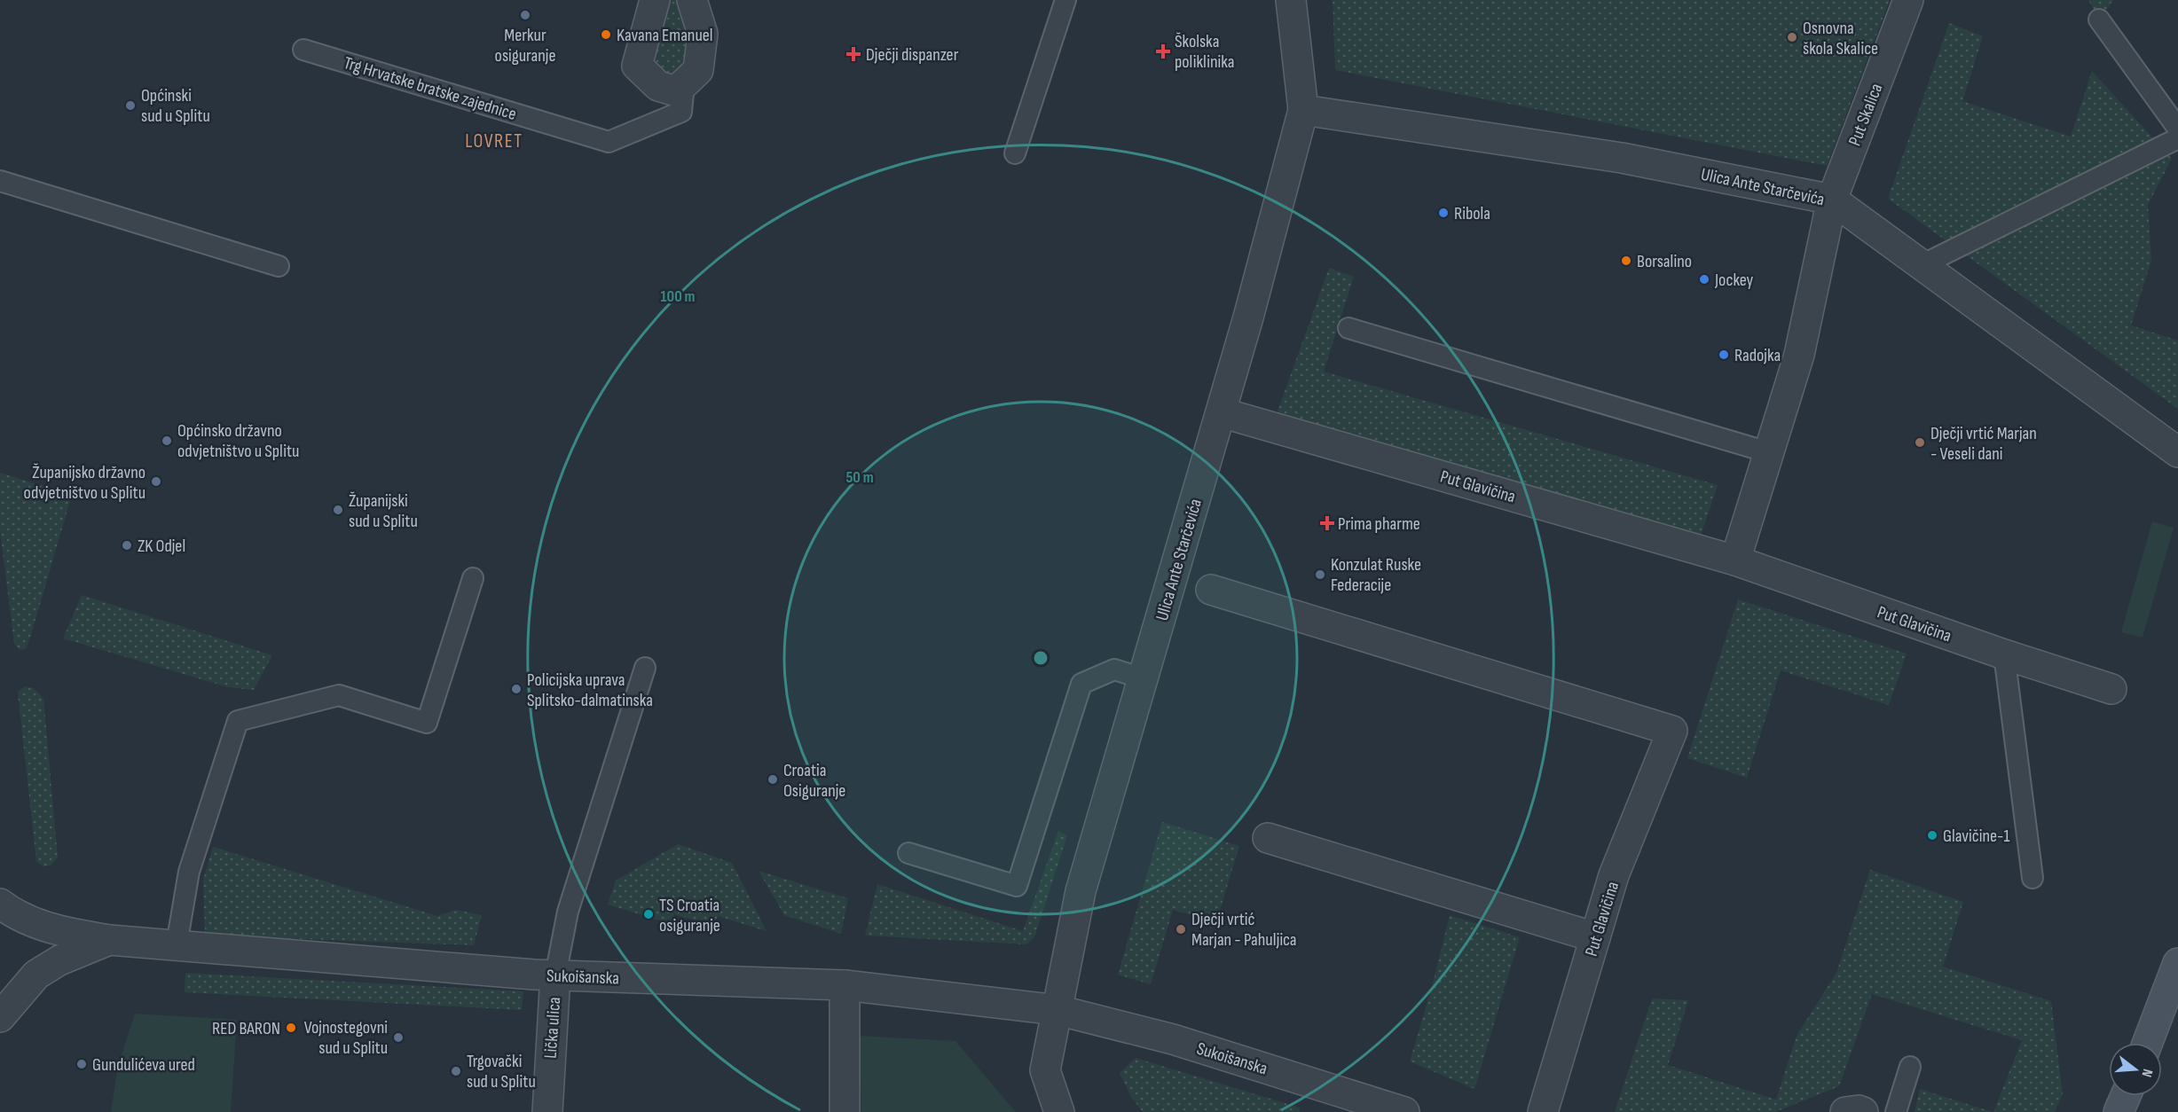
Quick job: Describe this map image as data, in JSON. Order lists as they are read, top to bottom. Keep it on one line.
{"streets":{"street":["Put Skalica","Ulica Ante Starčevića","Put Glavičina","Sukoišanska","Lička ulica"],"lane":["Trg Hrvatske bratske zajednice"]},"crossings":[["Put Skalica","Ulica Ante Starčevića"],["Ulica Ante Starčevića","Put Glavičina"],["Ulica Ante Starčevića","Sukoišanska"],["Sukoišanska","Lička ulica"]],"districts":["LOVRET"],"places":{"other":["Merkur osiguranje","Kavana Emanuel","Osnovna škola Skalice","Općinski sud u Splitu","Ribola","Borsalino","Jockey","Radojka","Općinsko državno odvjetništvo u Splitu","Dječji vrtić Marjan - Veseli dani","Županijsko državno odvjetništvo u Splitu","Županijski sud u Splitu","ZK Odjel","Konzulat Ruske Federacije","Policijska uprava Splitsko-dalmatinska","Croatia Osiguranje","Glavičine-1","TS Croatia osiguranje","Dječji vrtić Marjan - Pahuljica","RED BARON","Vojnostegovni sud u Splitu","Gundulićeva ured","Trgovački sud u Splitu"],"health":["Školska poliklinika","Dječji dispanzer","Prima pharme"]},"north":"right","rings":["100 m","50 m"]}
